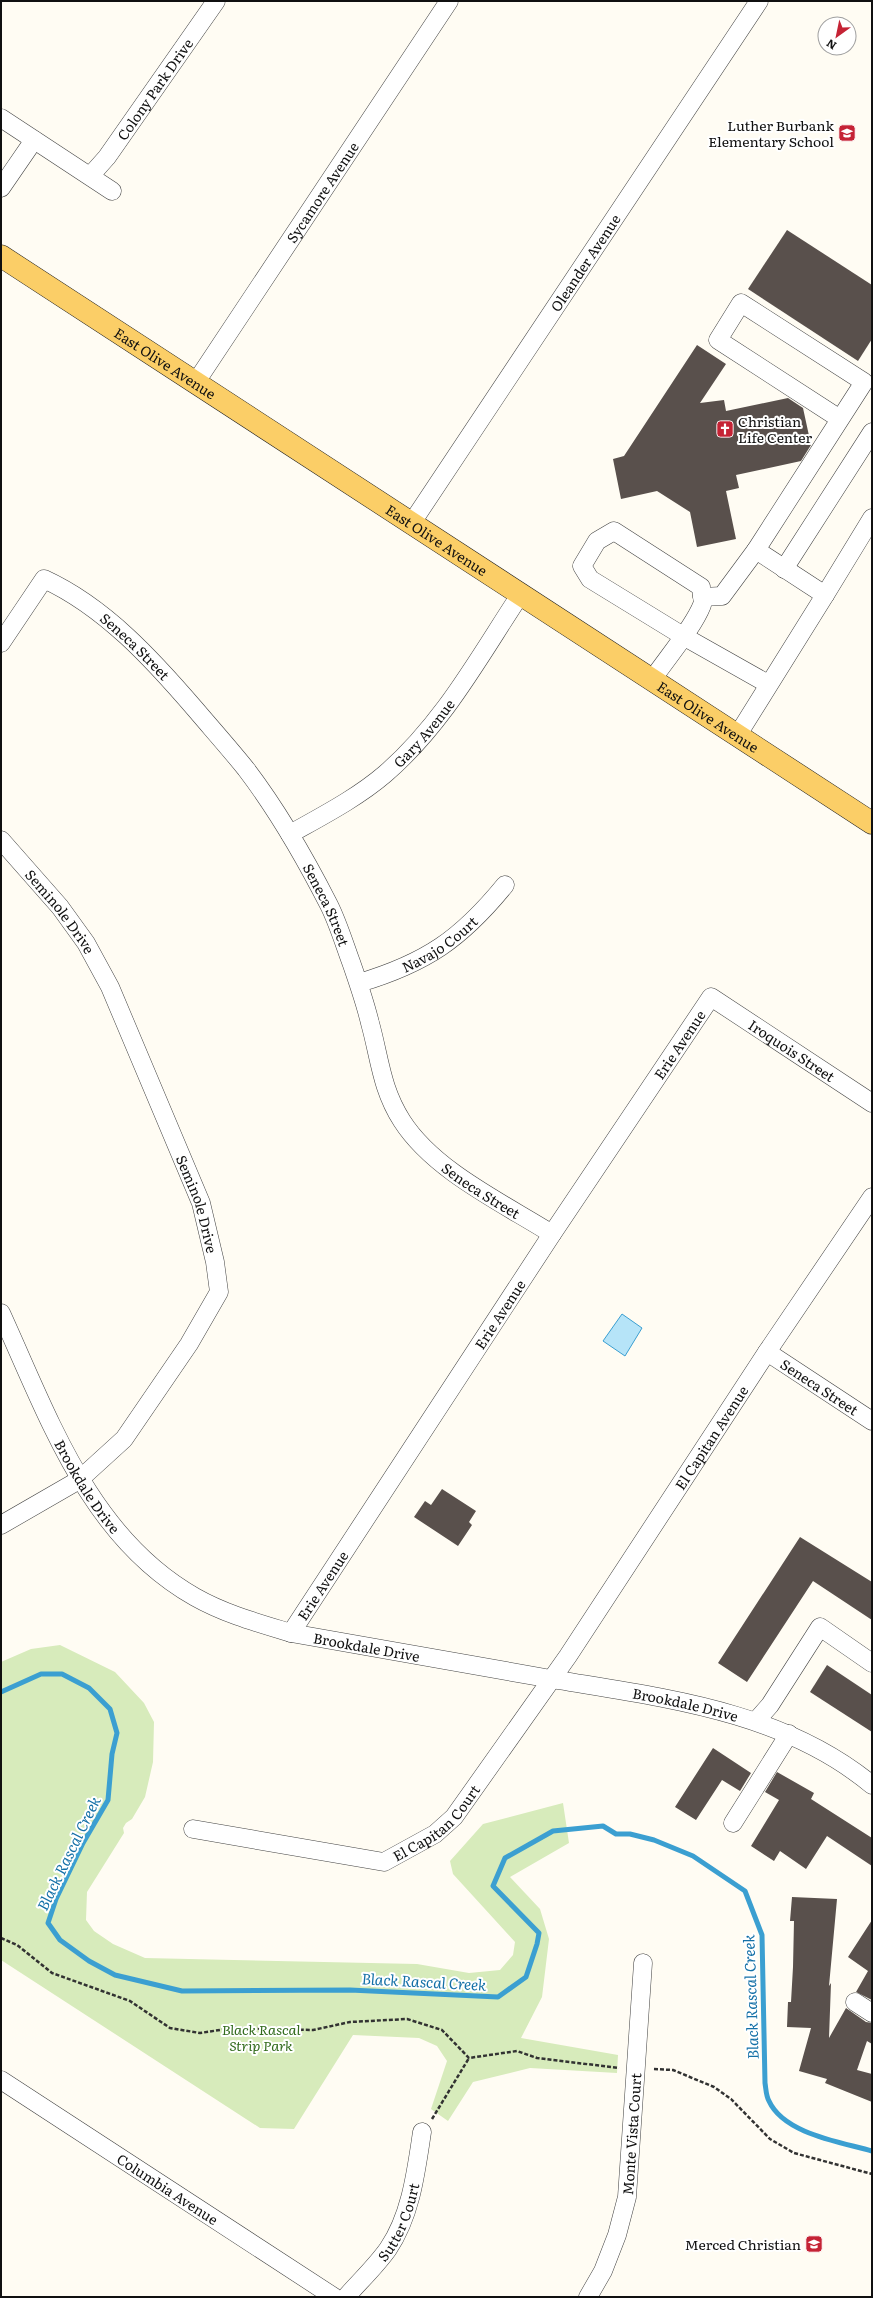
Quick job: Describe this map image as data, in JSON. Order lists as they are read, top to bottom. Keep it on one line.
{"streets":{"main road":["East Olive Avenue"],"street":["Colony Park Drive","Sycamore Avenue","Oleander Avenue","Seneca Street","Gary Avenue","Seminole Drive","Navajo Court","Erie Avenue","Iroquois Street","El Capitan Avenue","Brookdale Drive","El Capitan Court","Monte Vista Court","Columbia Avenue","Sutter Court"]},"crossings":[["Sycamore Avenue","East Olive Avenue"],["Oleander Avenue","East Olive Avenue"],["East Olive Avenue","Gary Avenue"],["Seneca Street","Gary Avenue"],["Seneca Street","Navajo Court"],["Seneca Street","Erie Avenue"],["Seneca Street","El Capitan Avenue"],["Seminole Drive","Brookdale Drive"],["Erie Avenue","Iroquois Street"],["Erie Avenue","Brookdale Drive"],["El Capitan Avenue","Brookdale Drive"],["El Capitan Avenue","El Capitan Court"],["Brookdale Drive","El Capitan Court"]],"water":["Black Rascal Creek"],"parks":["Black Rascal Strip Park"],"places":{"school or university":["Luther Burbank Elementary School","Merced Christian"],"church":["Christian Life Center"]},"north":"bottom left"}
